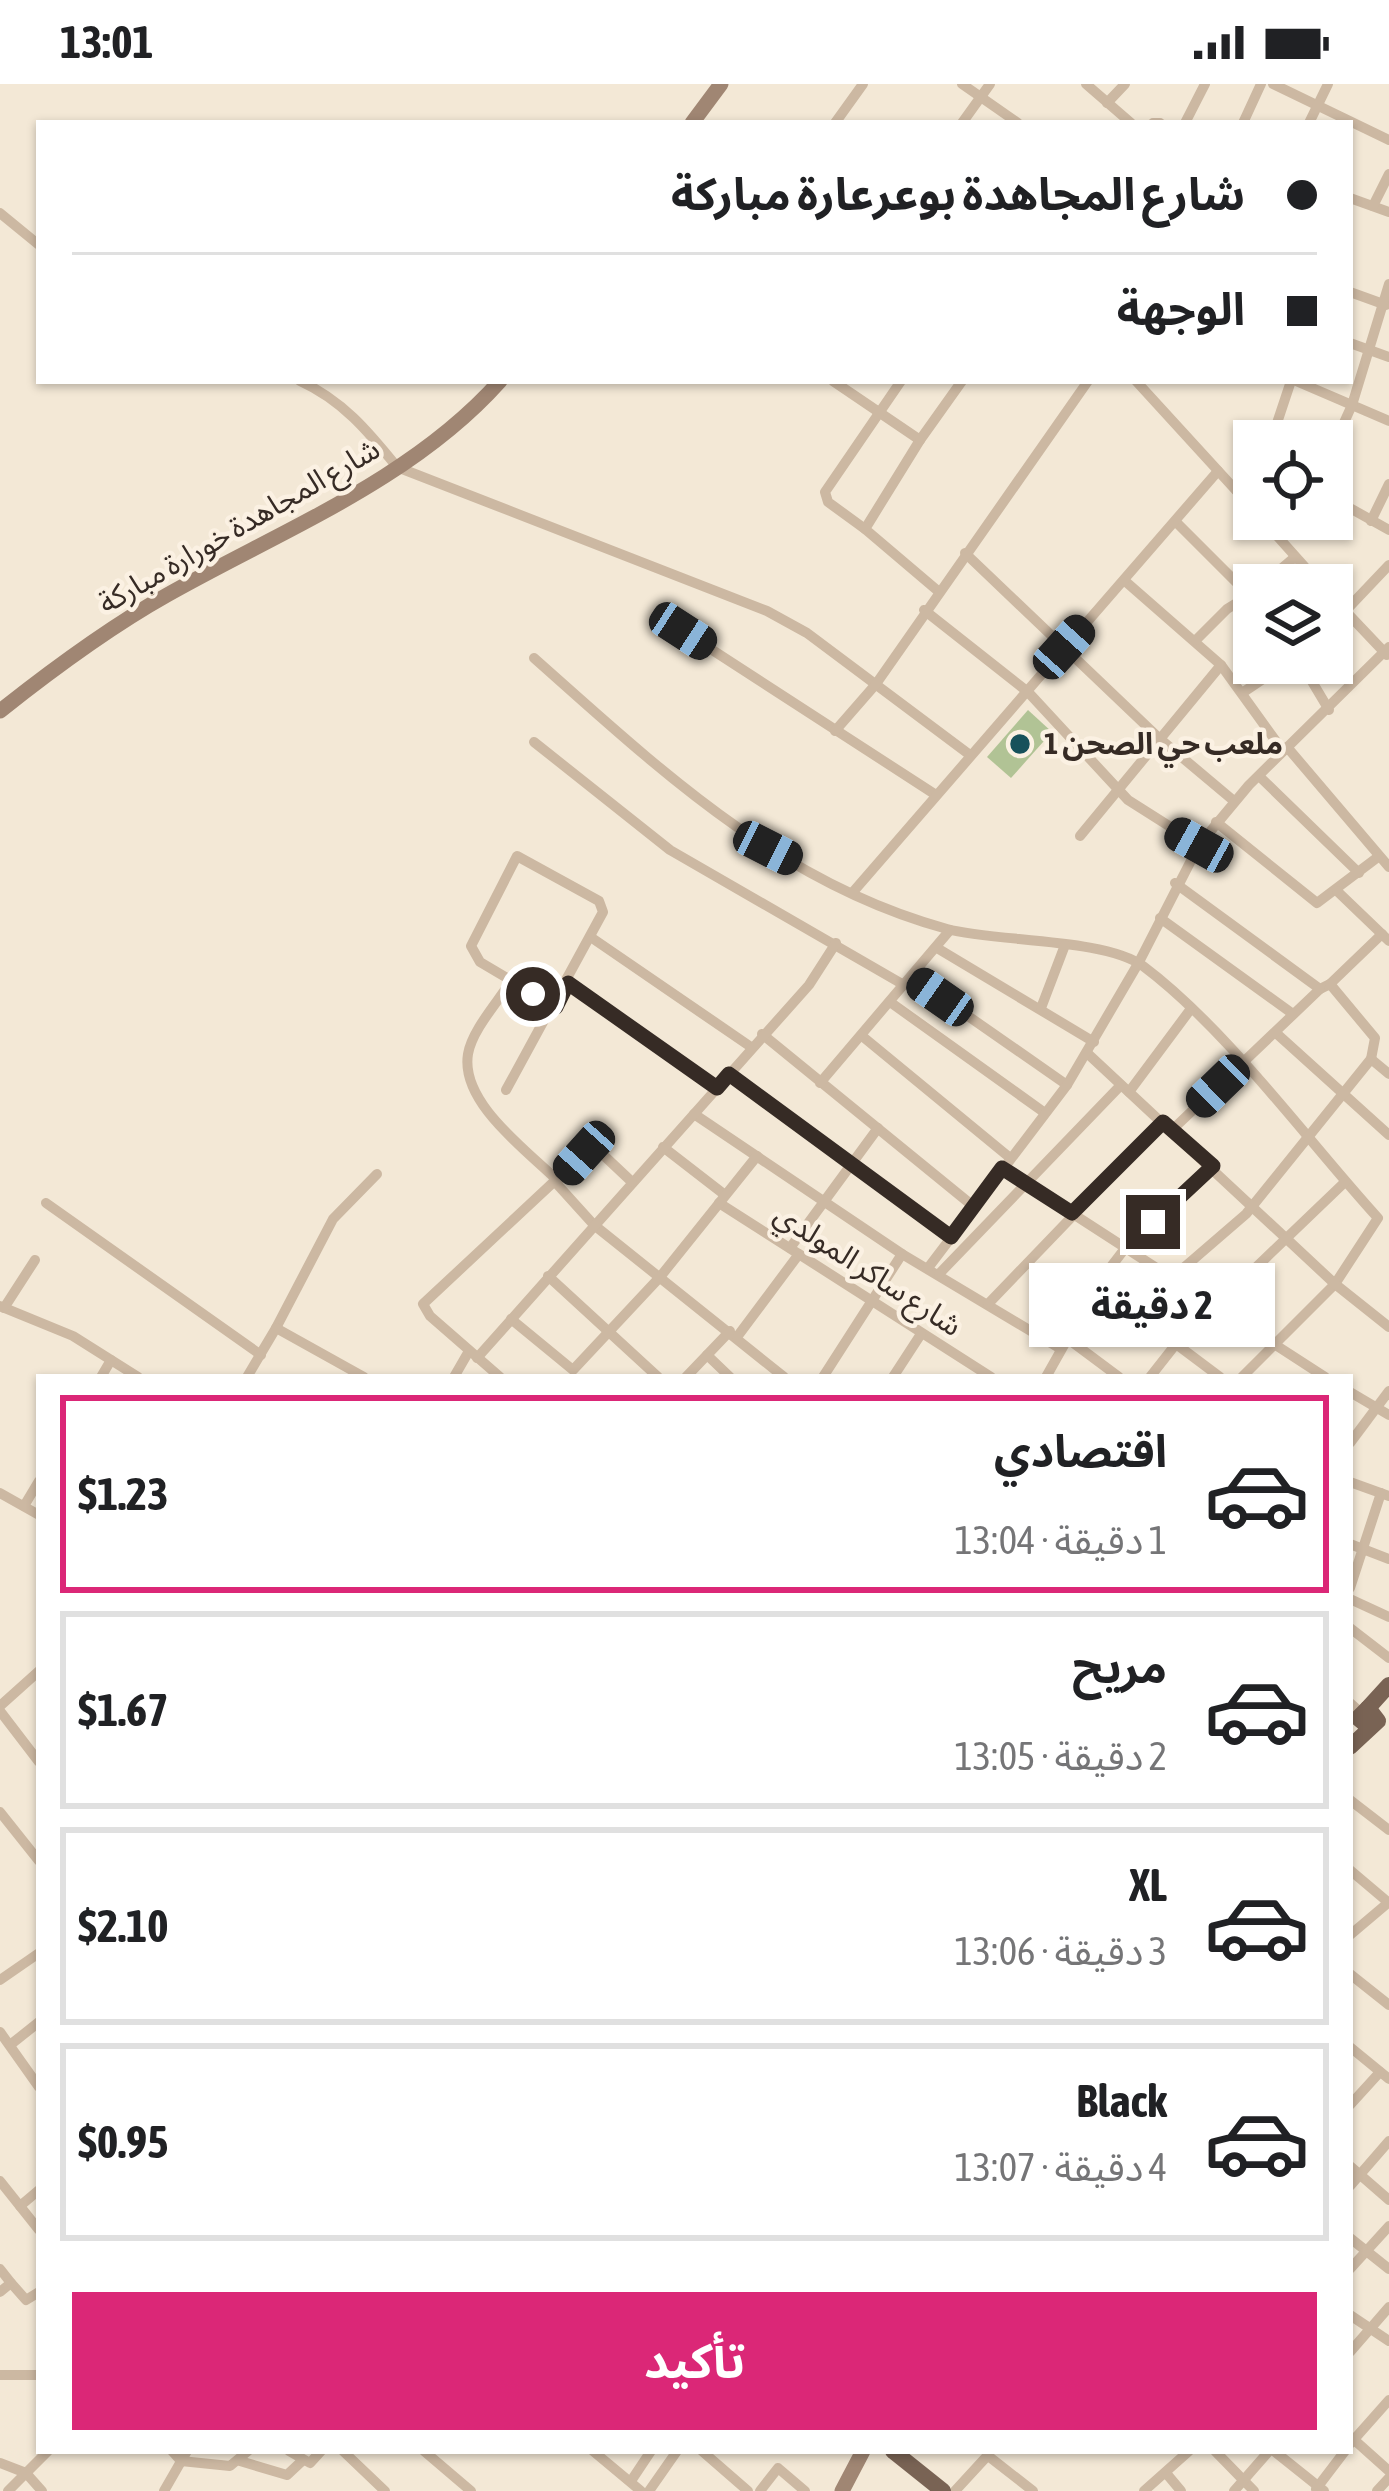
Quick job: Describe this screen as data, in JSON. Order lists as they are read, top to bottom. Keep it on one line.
{"streets":{"street":["شارع المجاهدة خورارة مباركة","شارع ساكر المولدي"]},"places":["ملعب حي الصحن 1"],"page":{"status":"13:01","banner":["شارع المجاهدة بوعرعارة مباركة","الوجهة"],"bubble":"2 دقيقة","list":[{"name":"اقتصادي","note":"1 دقيقة · 13:04","value":"$1.23"},{"name":"مريح","note":"2 دقيقة · 13:05","value":"$1.67"},{"name":"XL","note":"3 دقيقة · 13:06","value":"$2.10"},{"name":"Black","note":"4 دقيقة · 13:07","value":"$0.95"}],"buttons":"تأكيد"}}
